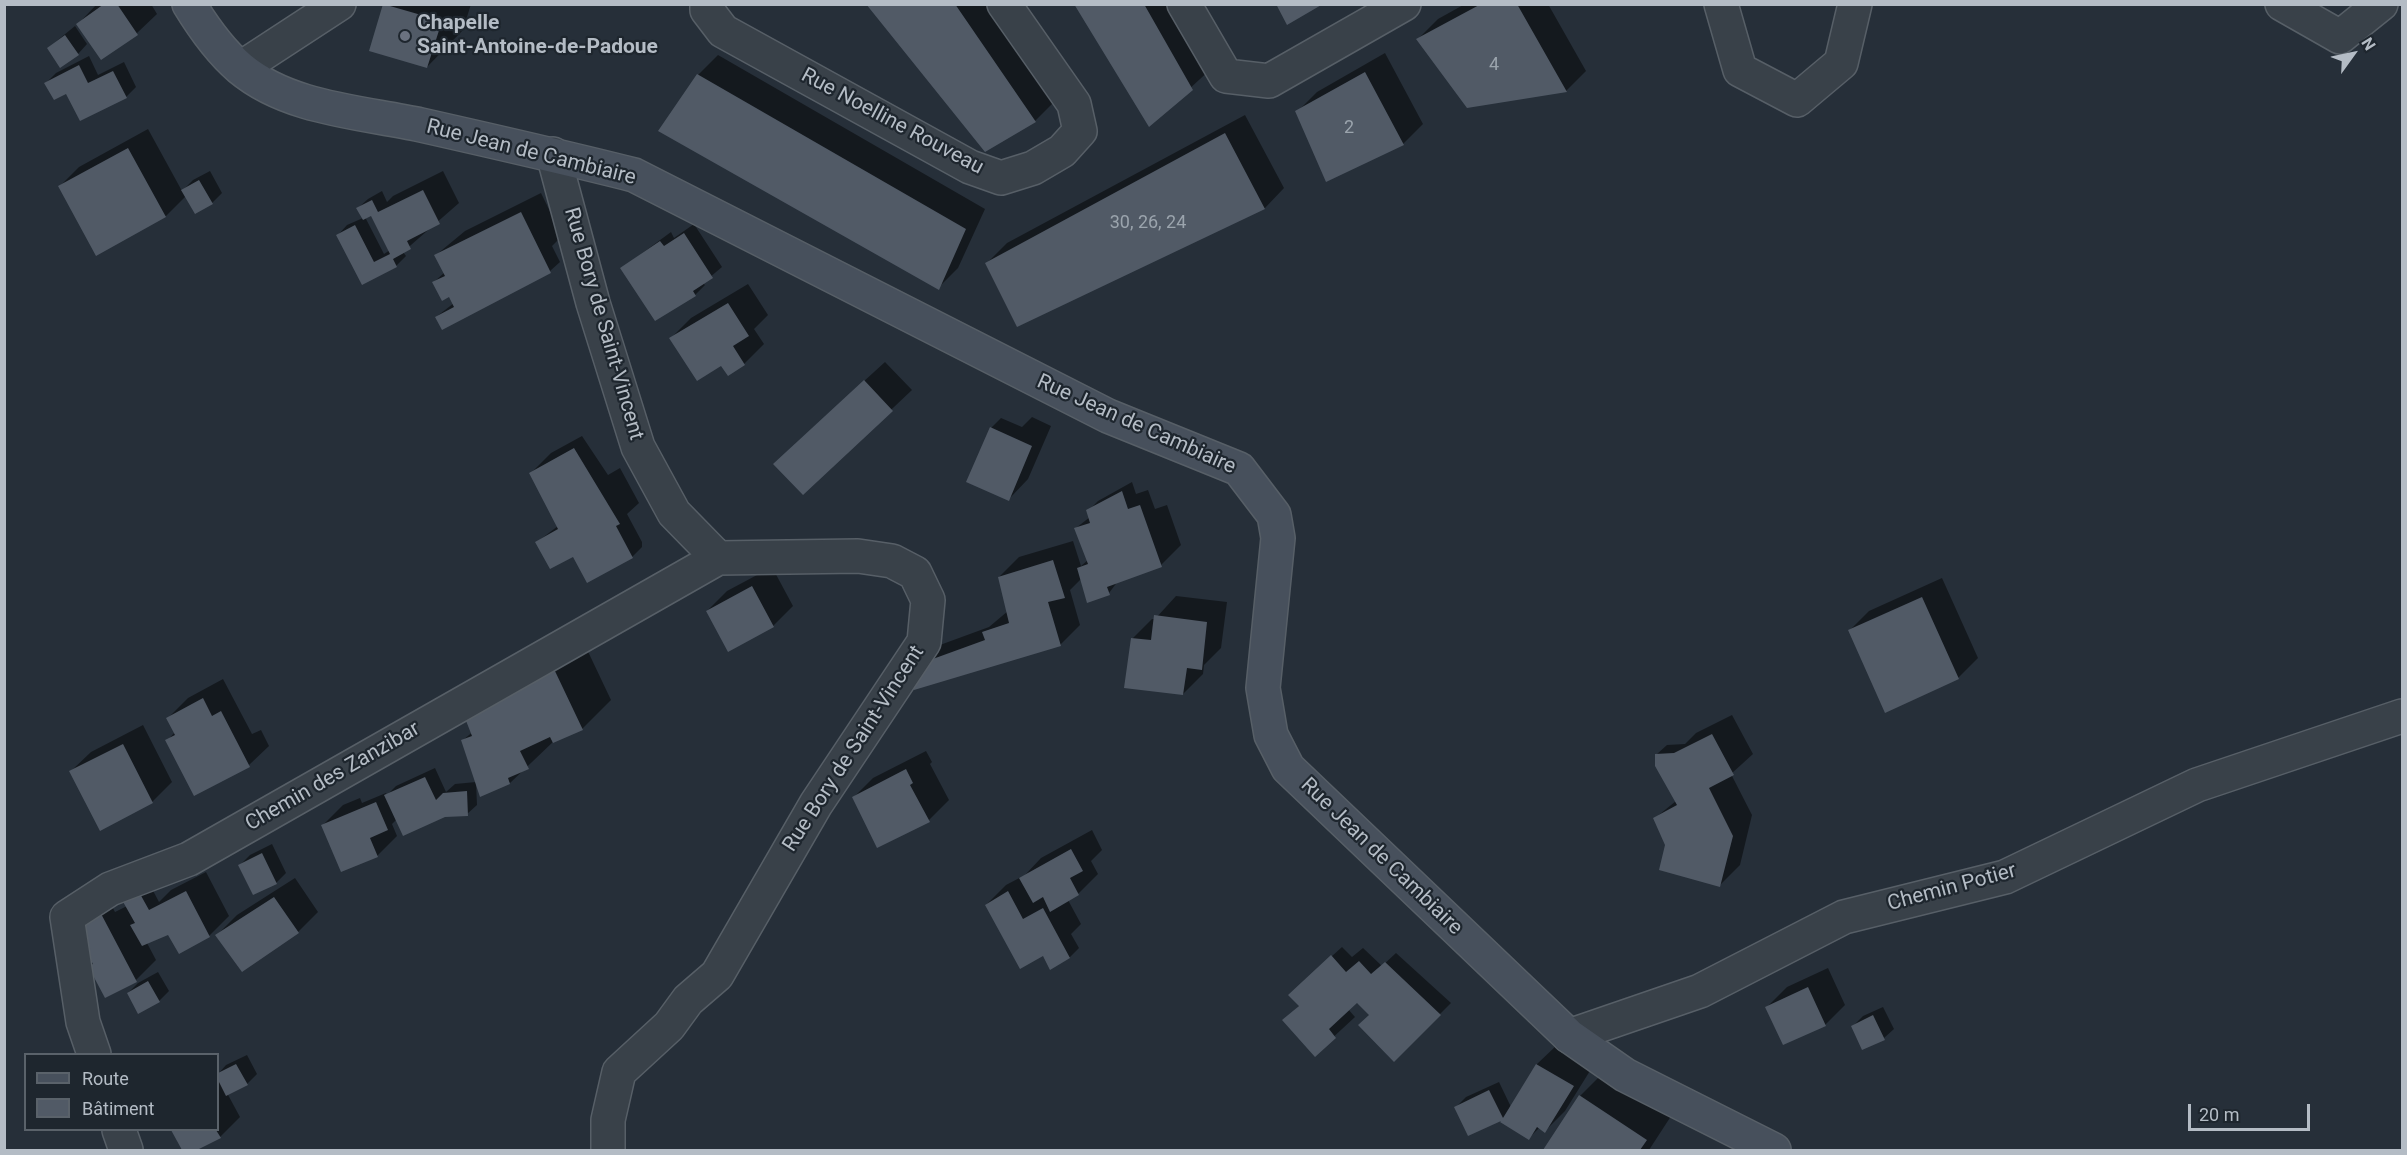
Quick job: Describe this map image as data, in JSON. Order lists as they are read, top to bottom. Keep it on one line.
{"streets":{"main road":["Rue Jean de Cambiaire"],"street":["Rue Noelline Rouveau","Rue Bory de Saint-Vincent","Chemin des Zanzibar","Chemin Potier"]},"crossings":[["Rue Jean de Cambiaire","Rue Bory de Saint-Vincent"],["Rue Jean de Cambiaire","Chemin Potier"],["Rue Bory de Saint-Vincent","Chemin des Zanzibar"]],"places":["Chapelle Saint-Antoine-de-Padoue"],"house_numbers":["4","2","30, 26, 24"],"legend":["Route","Bâtiment"],"scale_bar":"20 m","north":"top right"}
